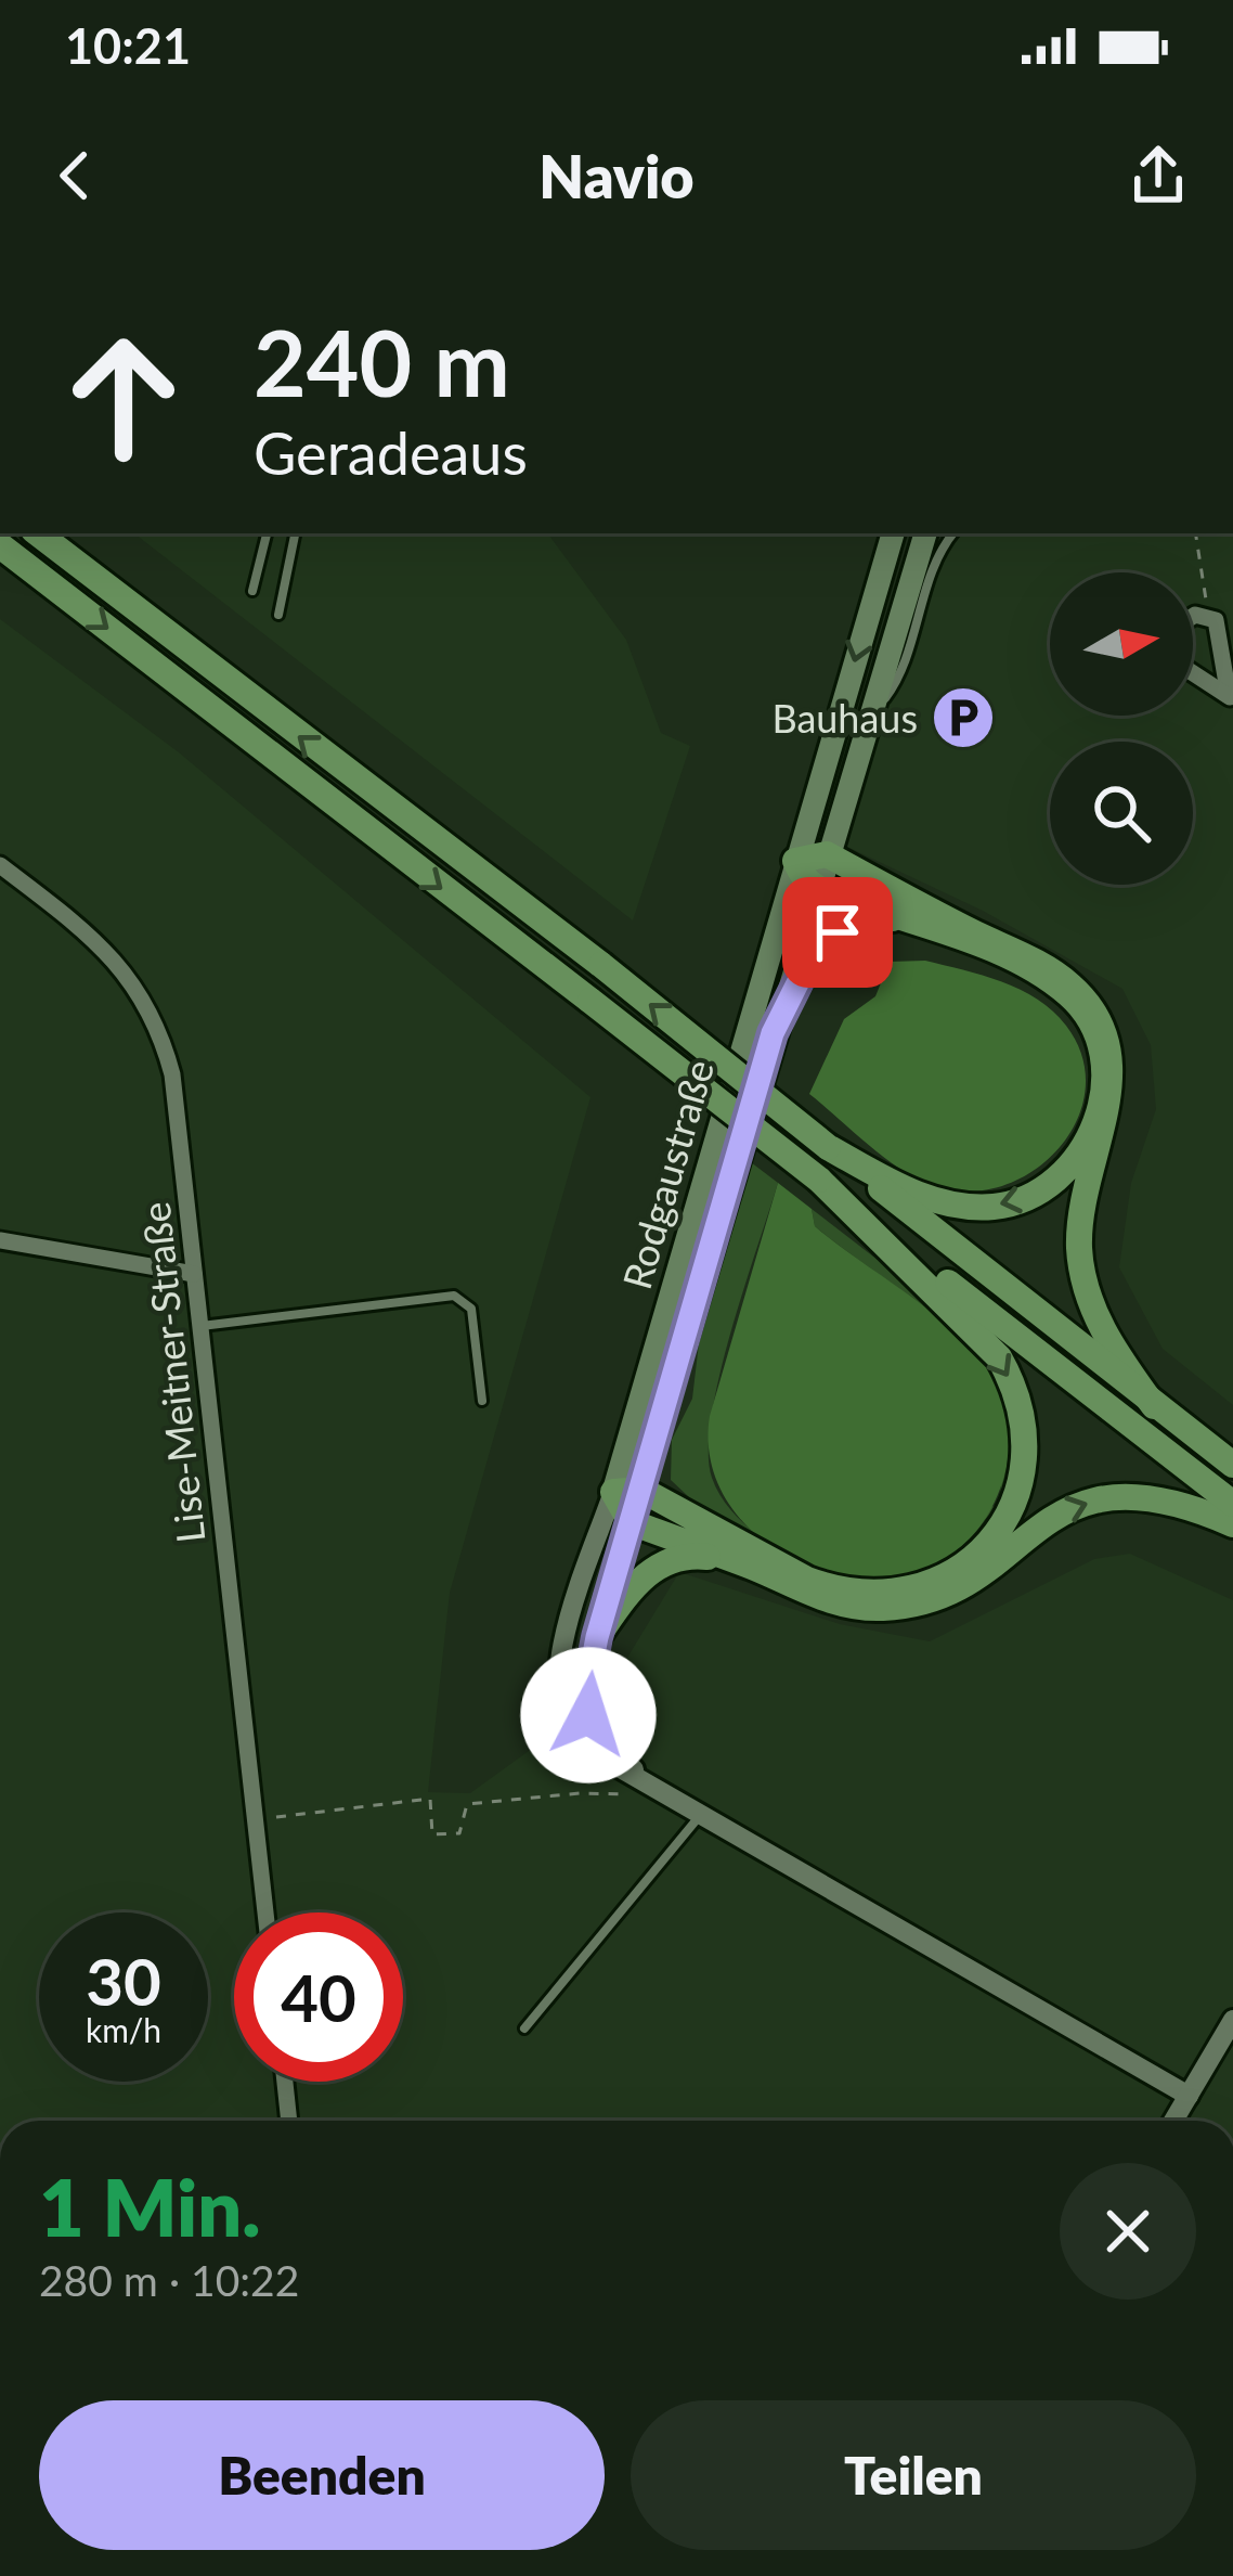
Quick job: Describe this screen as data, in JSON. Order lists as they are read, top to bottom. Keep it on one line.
{"streets":{"main road":["Rodgaustraße"],"street":["Lise-Meitner-Straße"]},"places":{"parking":["Bauhaus"]},"north":"right","page":{"status":"10:21","header":"Navio","turn":["240 m","Geradeaus"],"speed":"30 km/h","limit":"40","heading":["1 Min.","280 m · 10:22"],"buttons":["Beenden","Teilen"]}}
